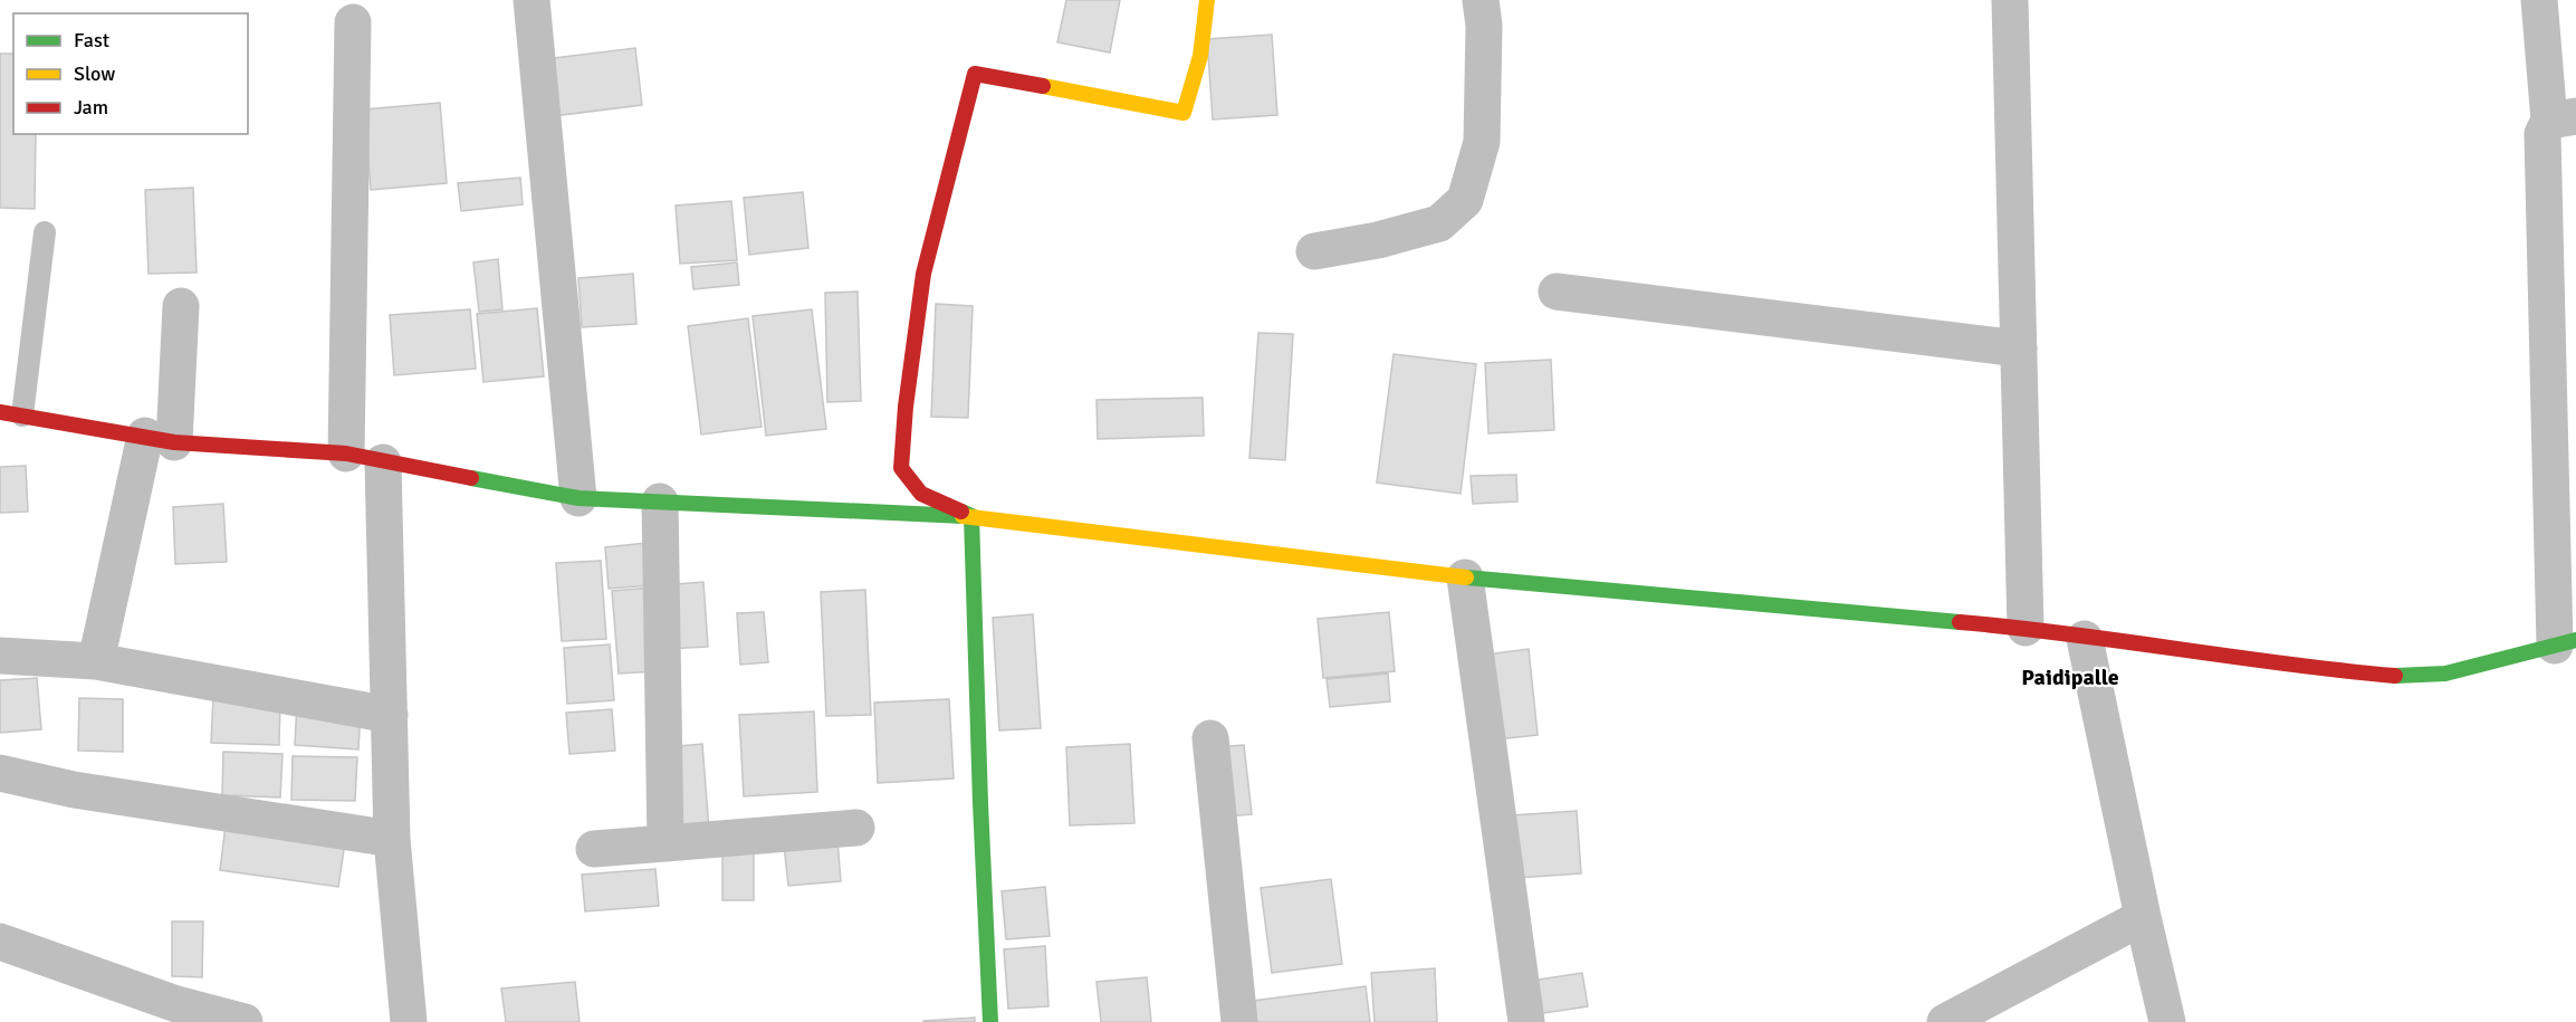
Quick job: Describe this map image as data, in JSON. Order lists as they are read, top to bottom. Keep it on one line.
{"districts":["Paidipalle"],"legend":["Fast","Slow","Jam"]}
